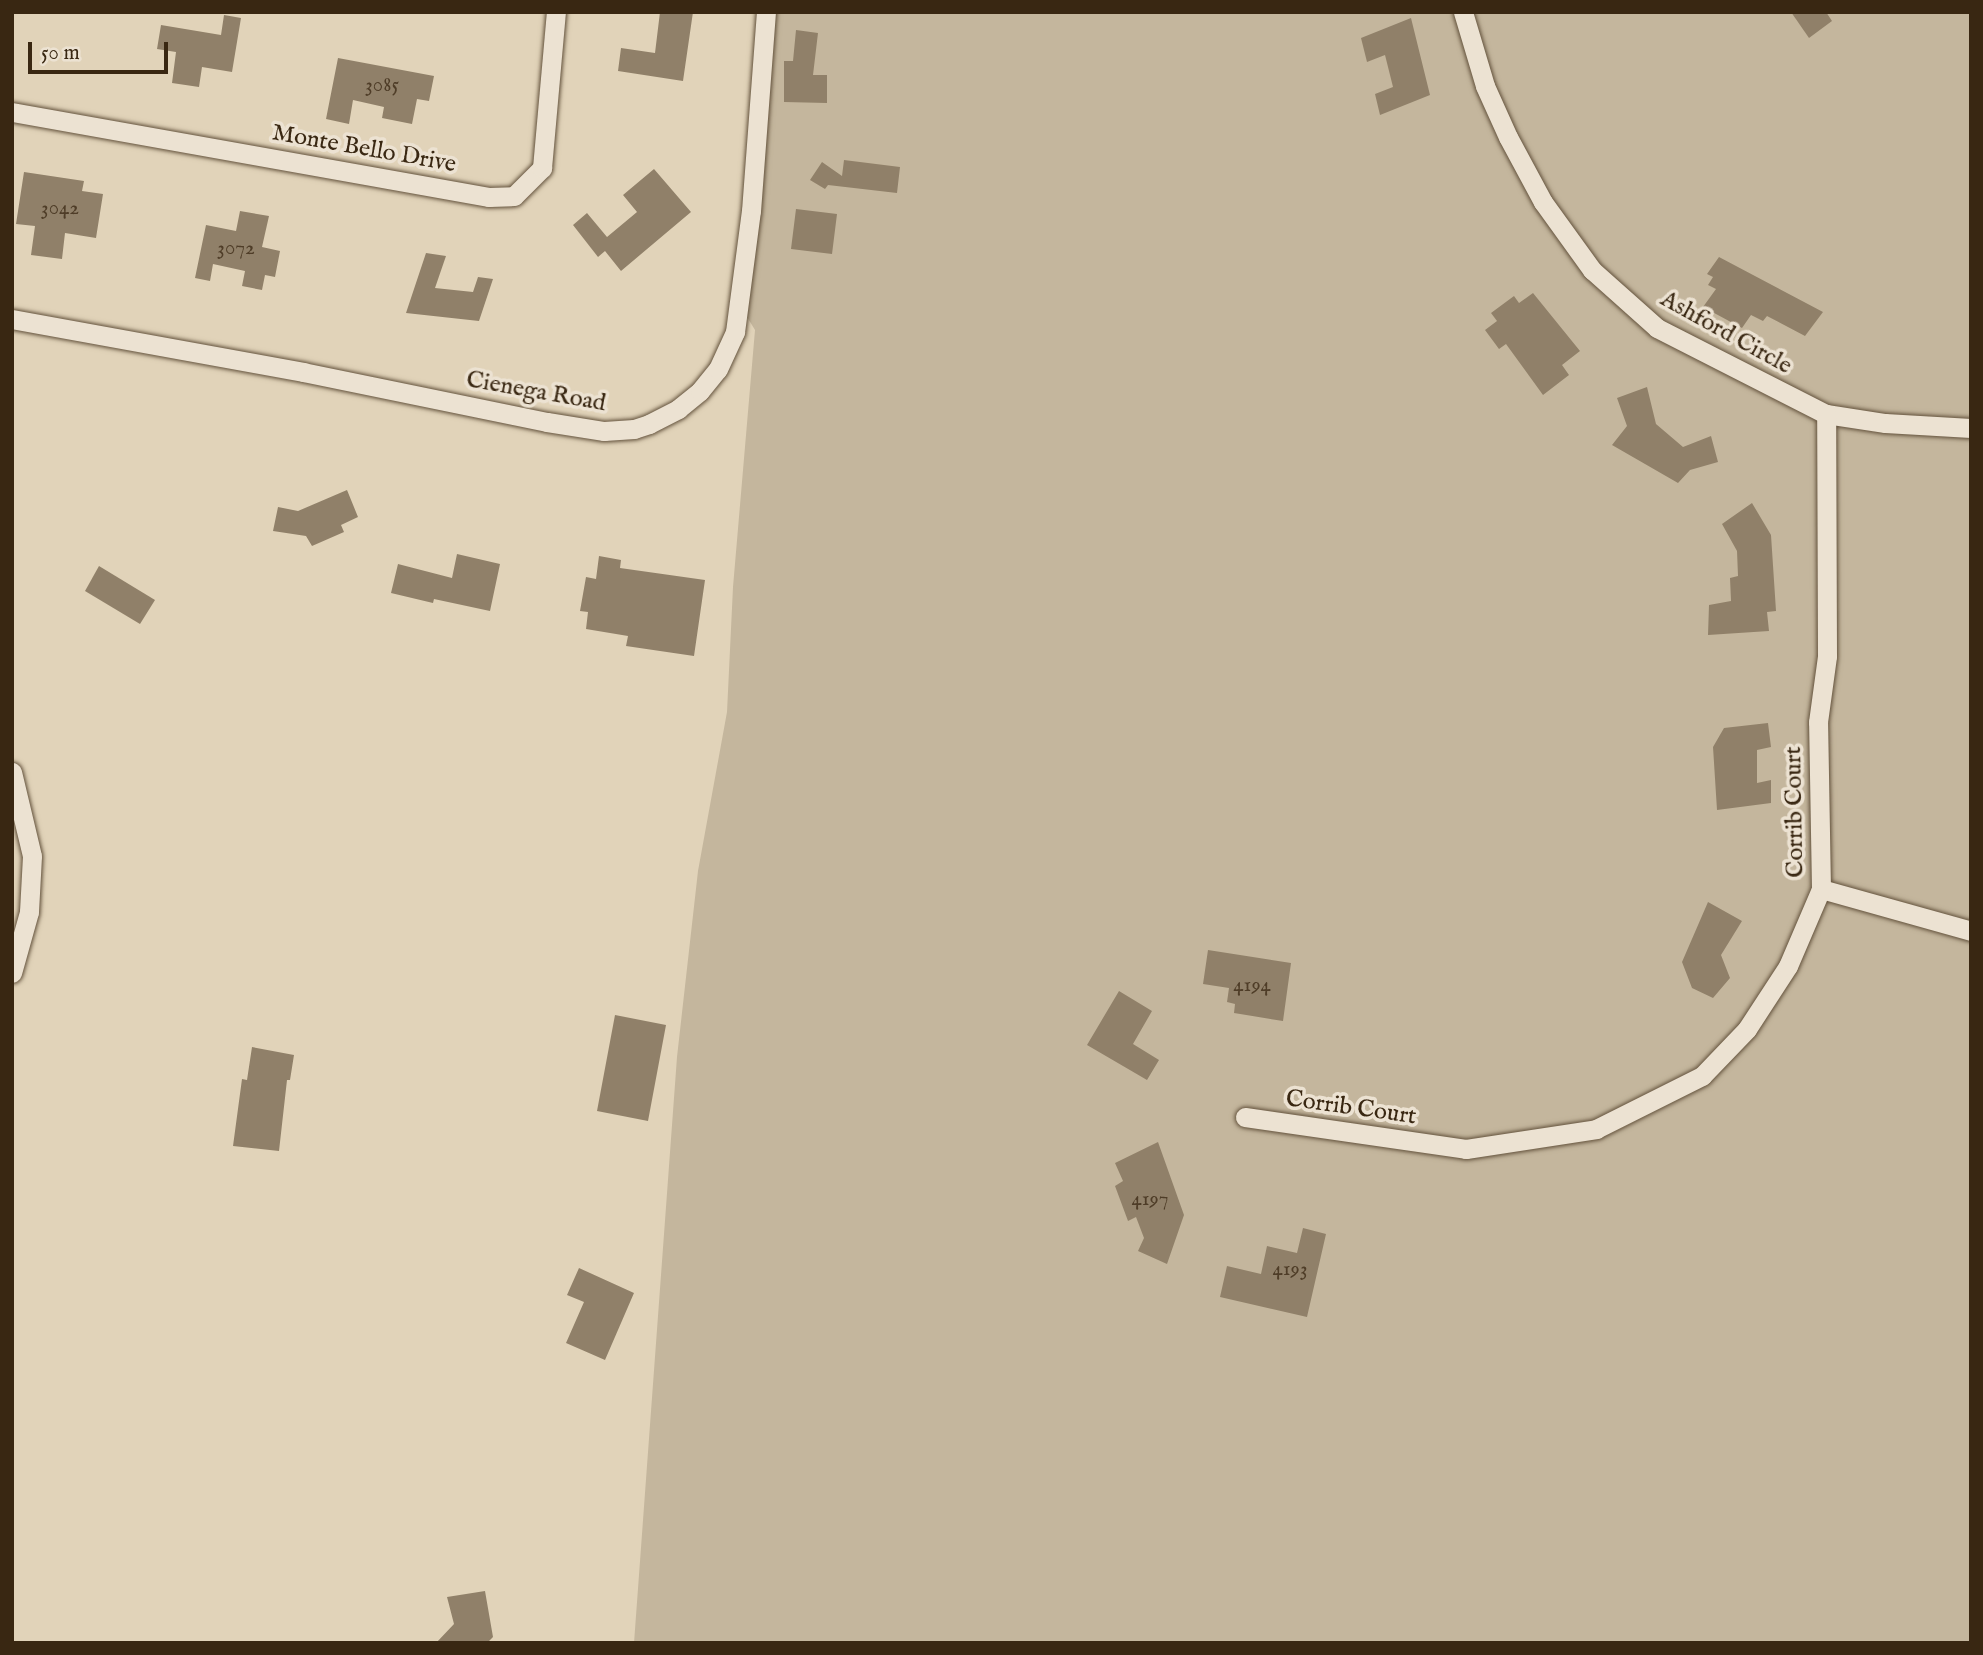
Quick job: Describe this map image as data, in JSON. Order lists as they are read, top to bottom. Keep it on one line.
{"streets":{"street":["Monte Bello Drive","Ashford Circle","Cienega Road","Corrib Court"]},"crossings":[["Ashford Circle","Corrib Court"]],"house_numbers":["3085","3042","3072","4194","4197","4193"],"scale_bar":"50 m"}
